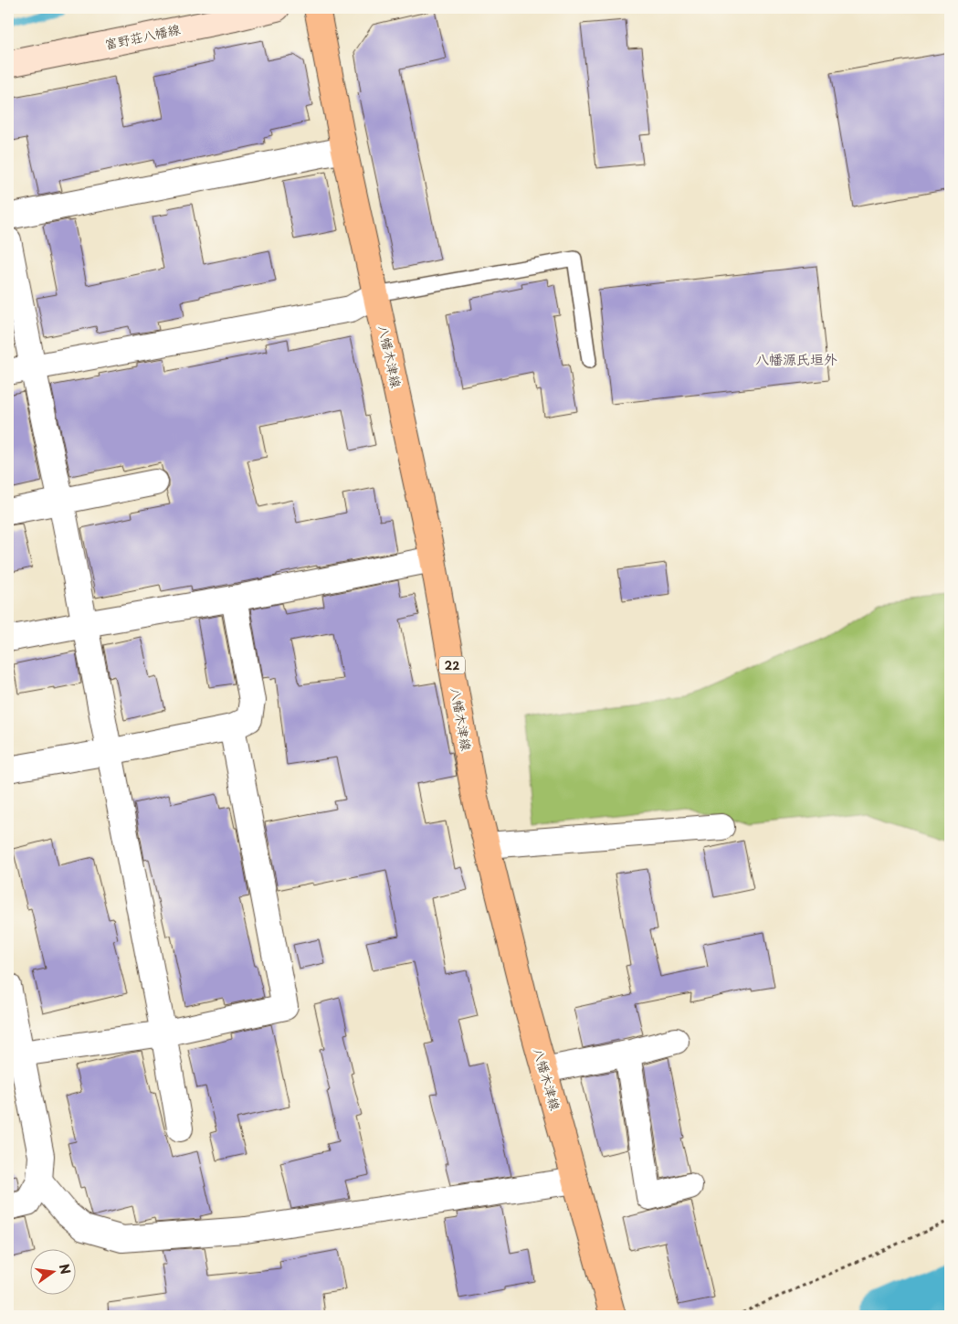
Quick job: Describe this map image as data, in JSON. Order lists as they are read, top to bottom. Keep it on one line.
{"streets":{"main road":["富野荘八幡線","八幡木津線","22"]},"districts":["八幡源氏垣外"],"north":"right"}
